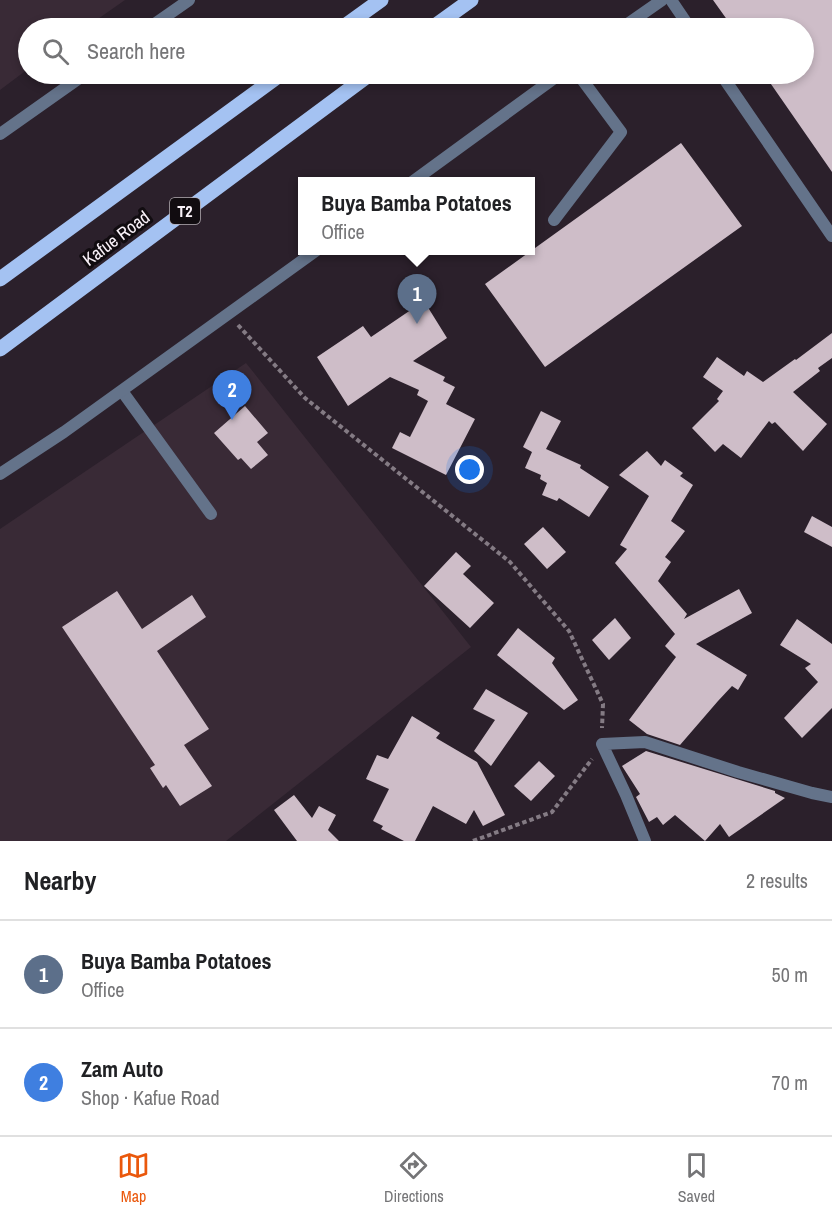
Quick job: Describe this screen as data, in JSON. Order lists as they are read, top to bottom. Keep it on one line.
{"streets":{"main road":["T2","Kafue Road"]},"page":{"search":"Search here","popup":["Buya Bamba Potatoes","Office"],"pins":["1","2"],"heading":["Nearby","2 results"],"list":[{"mark":"1","name":"Buya Bamba Potatoes","note":"Office","value":"50 m"},{"mark":"2","name":"Zam Auto","note":"Shop · Kafue Road","value":"70 m"}],"nav":["Map","Directions","Saved"]}}
